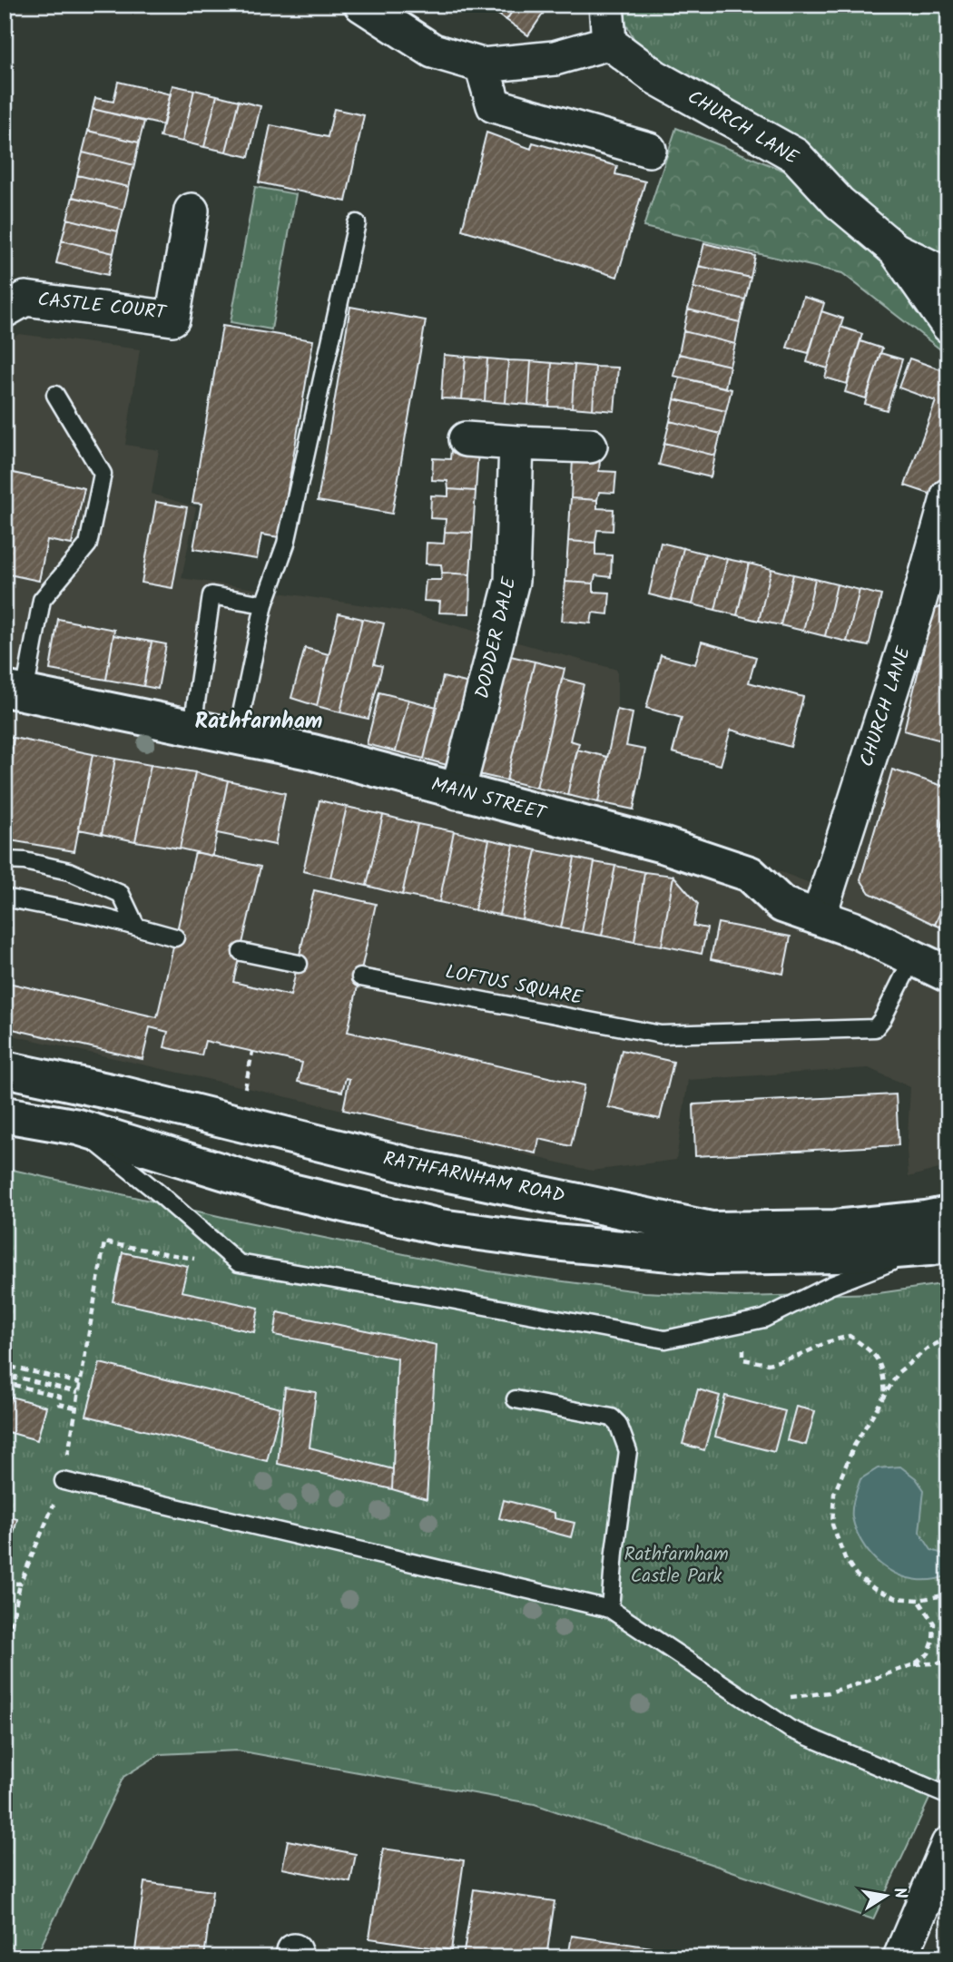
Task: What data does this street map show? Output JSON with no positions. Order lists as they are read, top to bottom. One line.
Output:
{"streets":{"main road":["MAIN STREET","RATHFARNHAM ROAD"],"street":["CHURCH LANE","CASTLE COURT","DODDER DALE"],"lane":["LOFTUS SQUARE"]},"crossings":[["CHURCH LANE","MAIN STREET"],["DODDER DALE","MAIN STREET"],["MAIN STREET","LOFTUS SQUARE"]],"districts":["Rathfarnham"],"parks":["Rathfarnham Castle Park"],"north":"right"}
